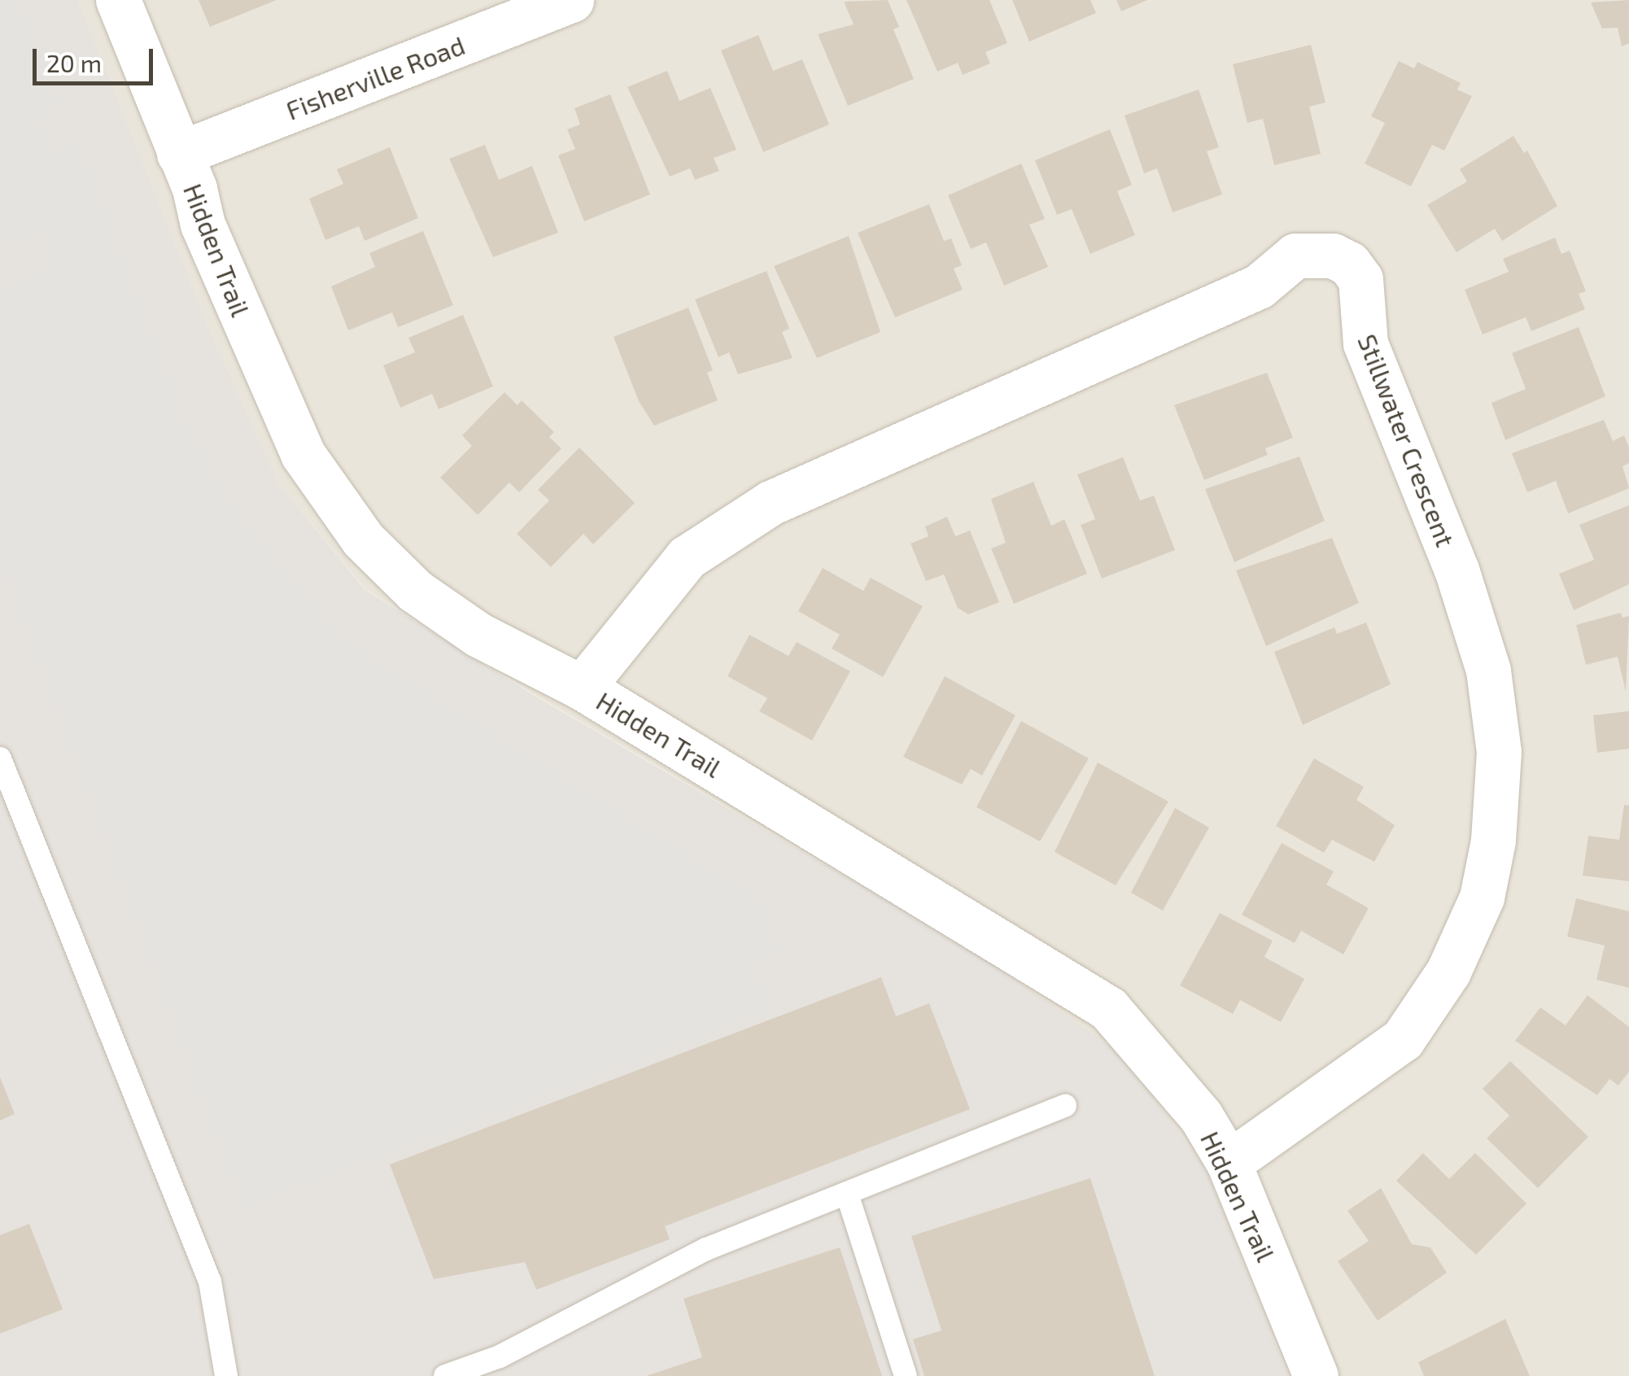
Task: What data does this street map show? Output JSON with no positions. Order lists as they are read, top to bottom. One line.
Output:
{"streets":{"street":["Fisherville Road","Hidden Trail","Stillwater Crescent"]},"crossings":[["Fisherville Road","Hidden Trail"],["Hidden Trail","Stillwater Crescent"]],"scale_bar":"20 m"}
